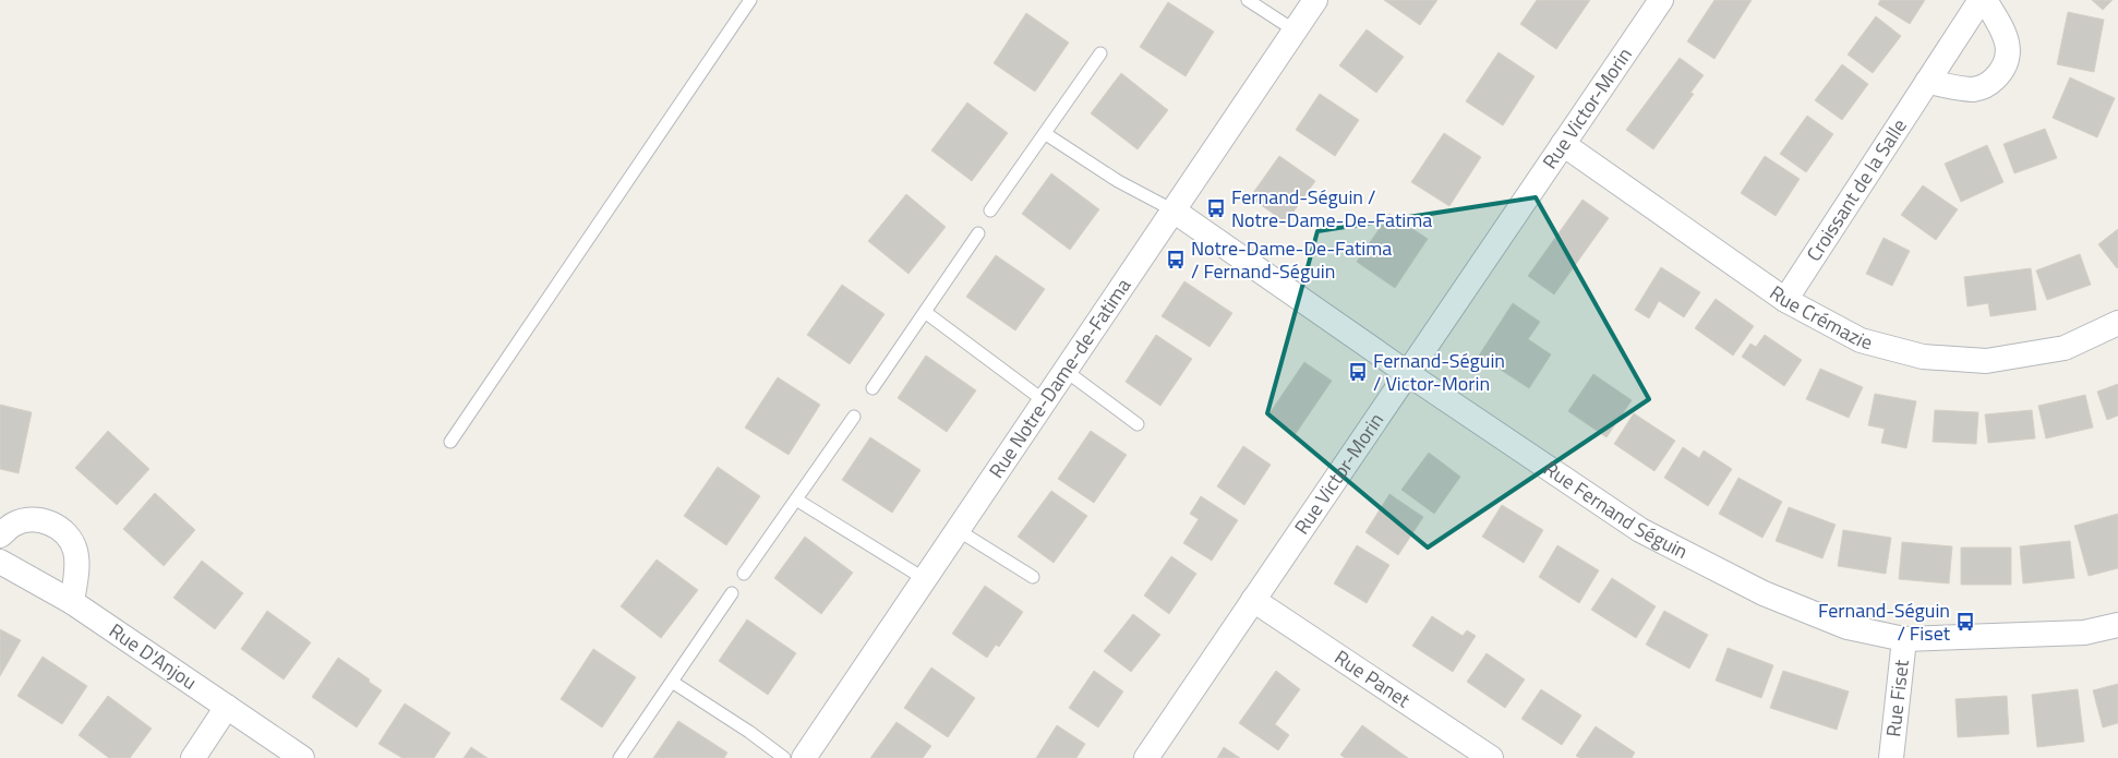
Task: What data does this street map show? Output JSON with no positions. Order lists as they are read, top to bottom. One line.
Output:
{"streets":{"street":["Rue Victor-Morin","Croissant de la Salle","Rue Crémazie","Rue Notre-Dame-de-Fatima","Rue Fernand Séguin","Rue D'Anjou","Rue Panet","Rue Fiset"]},"crossings":[["Rue Victor-Morin","Rue Crémazie"],["Rue Victor-Morin","Rue Fernand Séguin"],["Rue Victor-Morin","Rue Panet"],["Croissant de la Salle","Rue Crémazie"],["Rue Notre-Dame-de-Fatima","Rue Fernand Séguin"],["Rue Fernand Séguin","Rue Fiset"]],"places":{"bus stop":["Fernand-Séguin / Notre-Dame-De-Fatima","Notre-Dame-De-Fatima / Fernand-Séguin","Fernand-Séguin / Victor-Morin","Fernand-Séguin / Fiset"]}}
